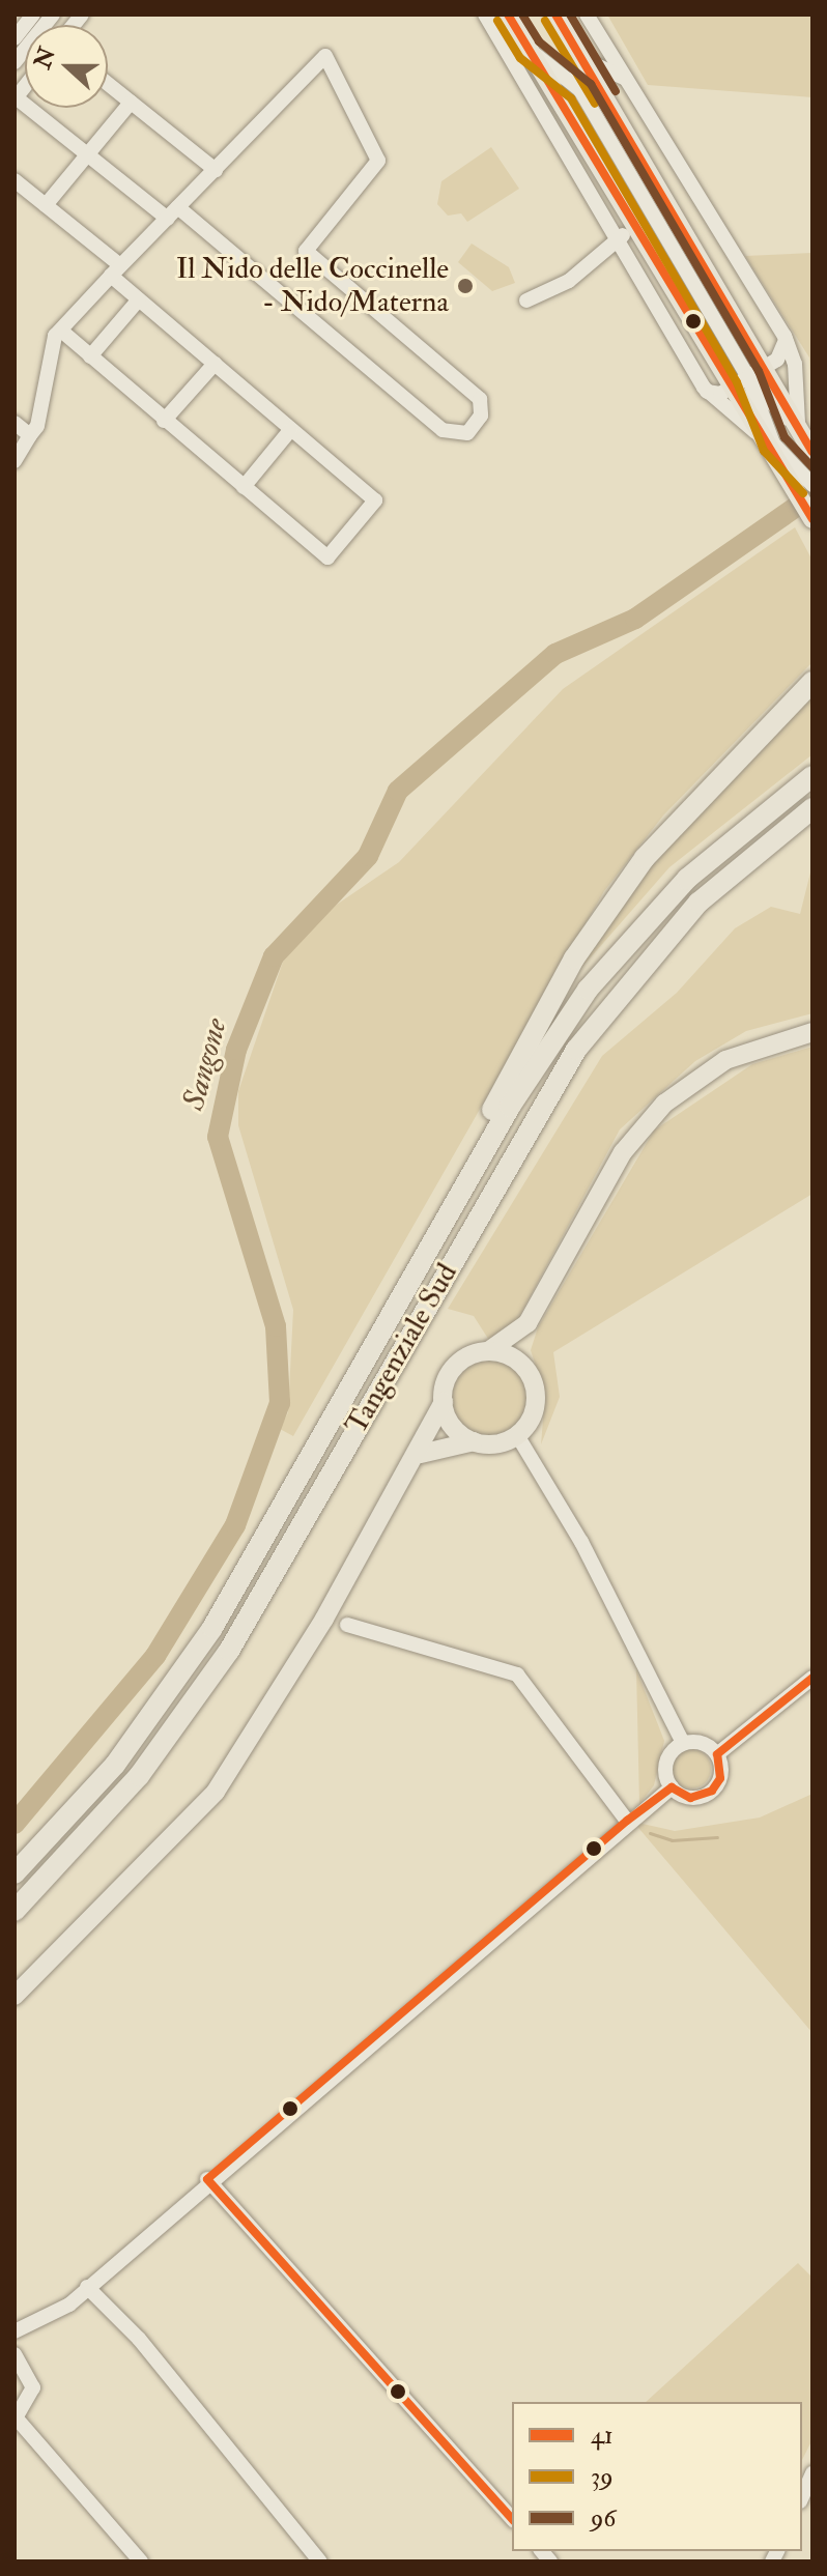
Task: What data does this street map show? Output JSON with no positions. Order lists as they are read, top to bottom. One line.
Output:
{"streets":{"highway":["Tangenziale Sud"]},"water":["Sangone"],"places":["Il Nido delle Coccinelle - Nido/Materna"],"lines":["transit line 41","transit line 96","transit line 39"],"legend":["41","39","96"],"north":"left"}
